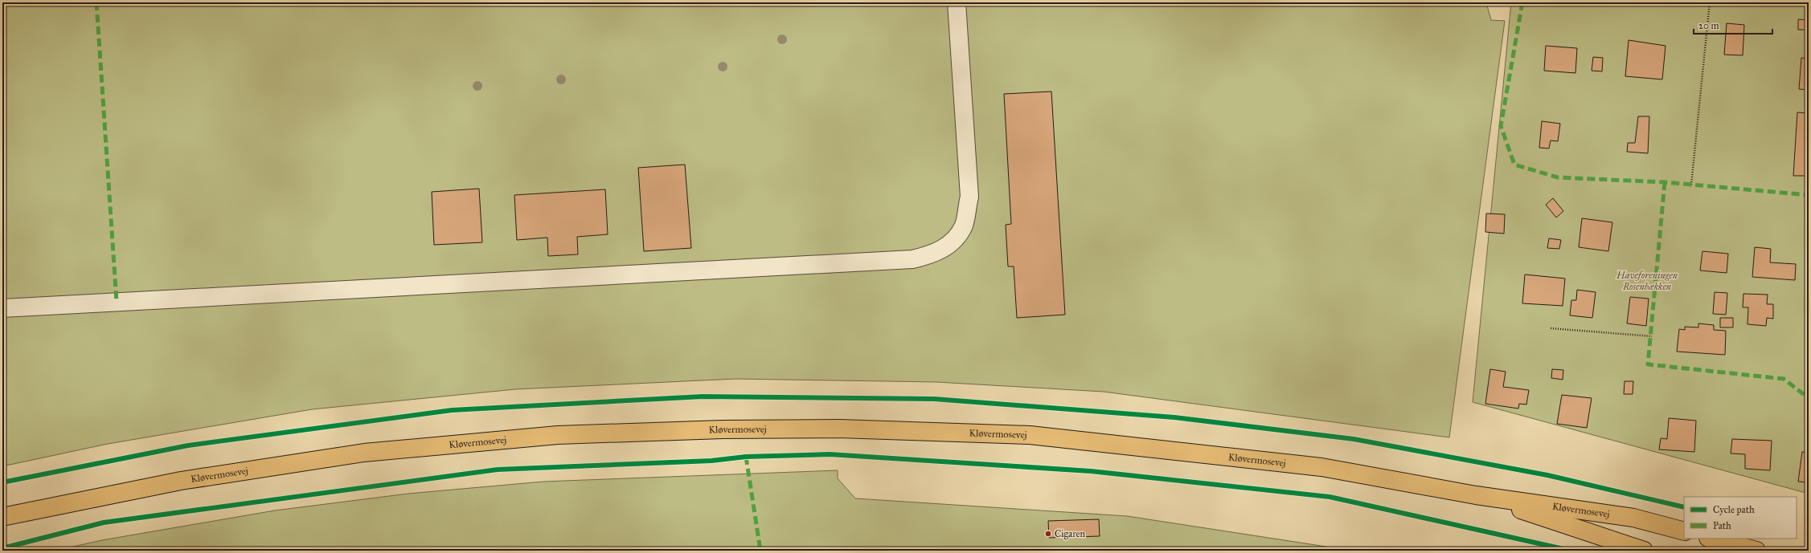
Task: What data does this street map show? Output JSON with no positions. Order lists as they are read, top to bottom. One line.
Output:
{"streets":{"main road":["Kløvermosevej"]},"parks":["Haveforeningen Rosenbækken"],"places":["Cigaren"],"legend":["Cycle path","Path"],"scale_bar":"20 m"}
